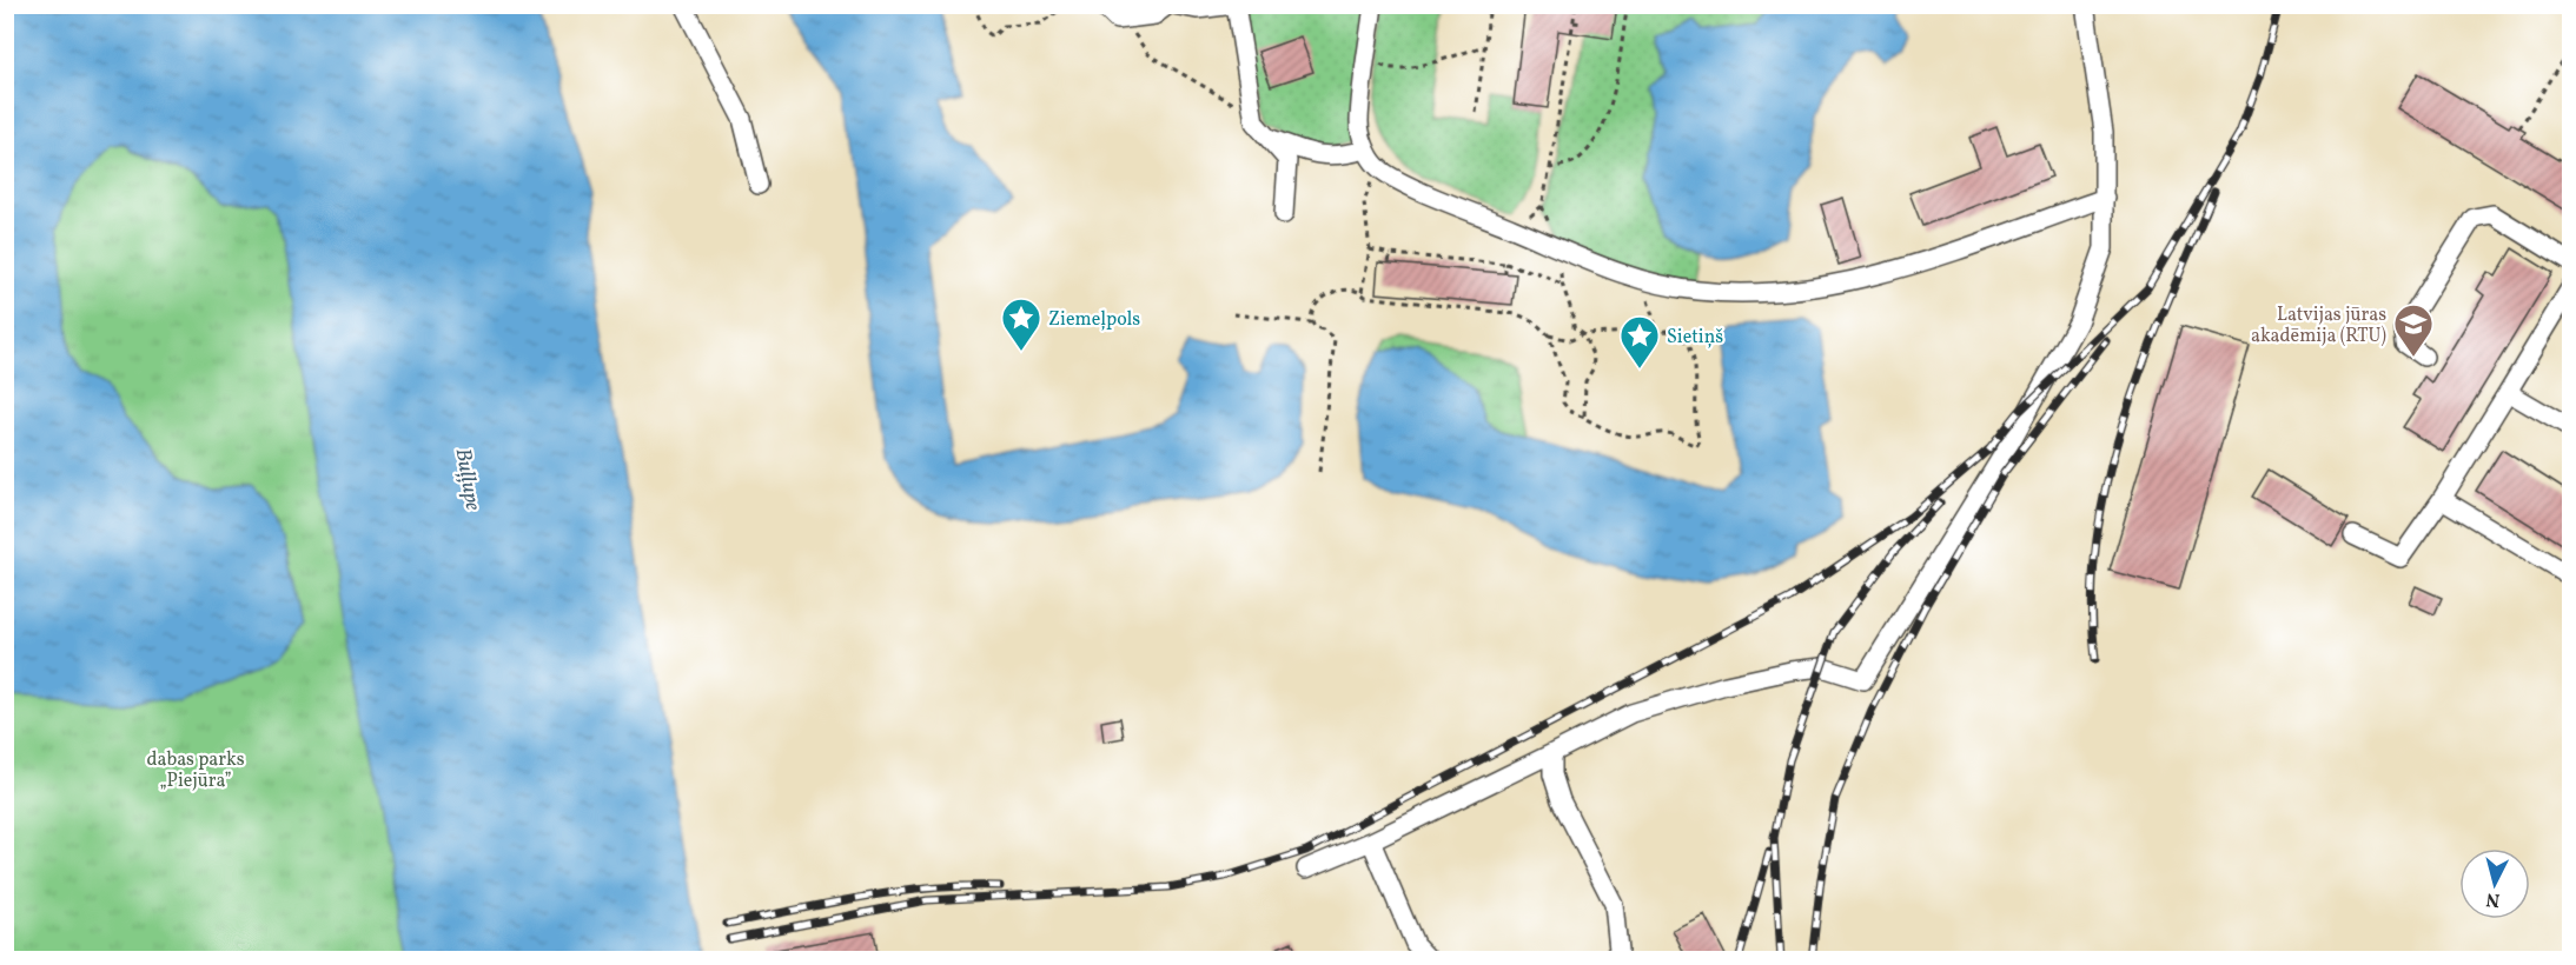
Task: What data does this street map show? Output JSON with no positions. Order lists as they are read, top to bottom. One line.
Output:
{"water":["Buļļupe"],"parks":["dabas parks „Piejūra”"],"places":{"place":["Ziemeļpols","Sietiņš"],"school or university":["Latvijas jūras akadēmija (RTU)"]},"north":"bottom"}
